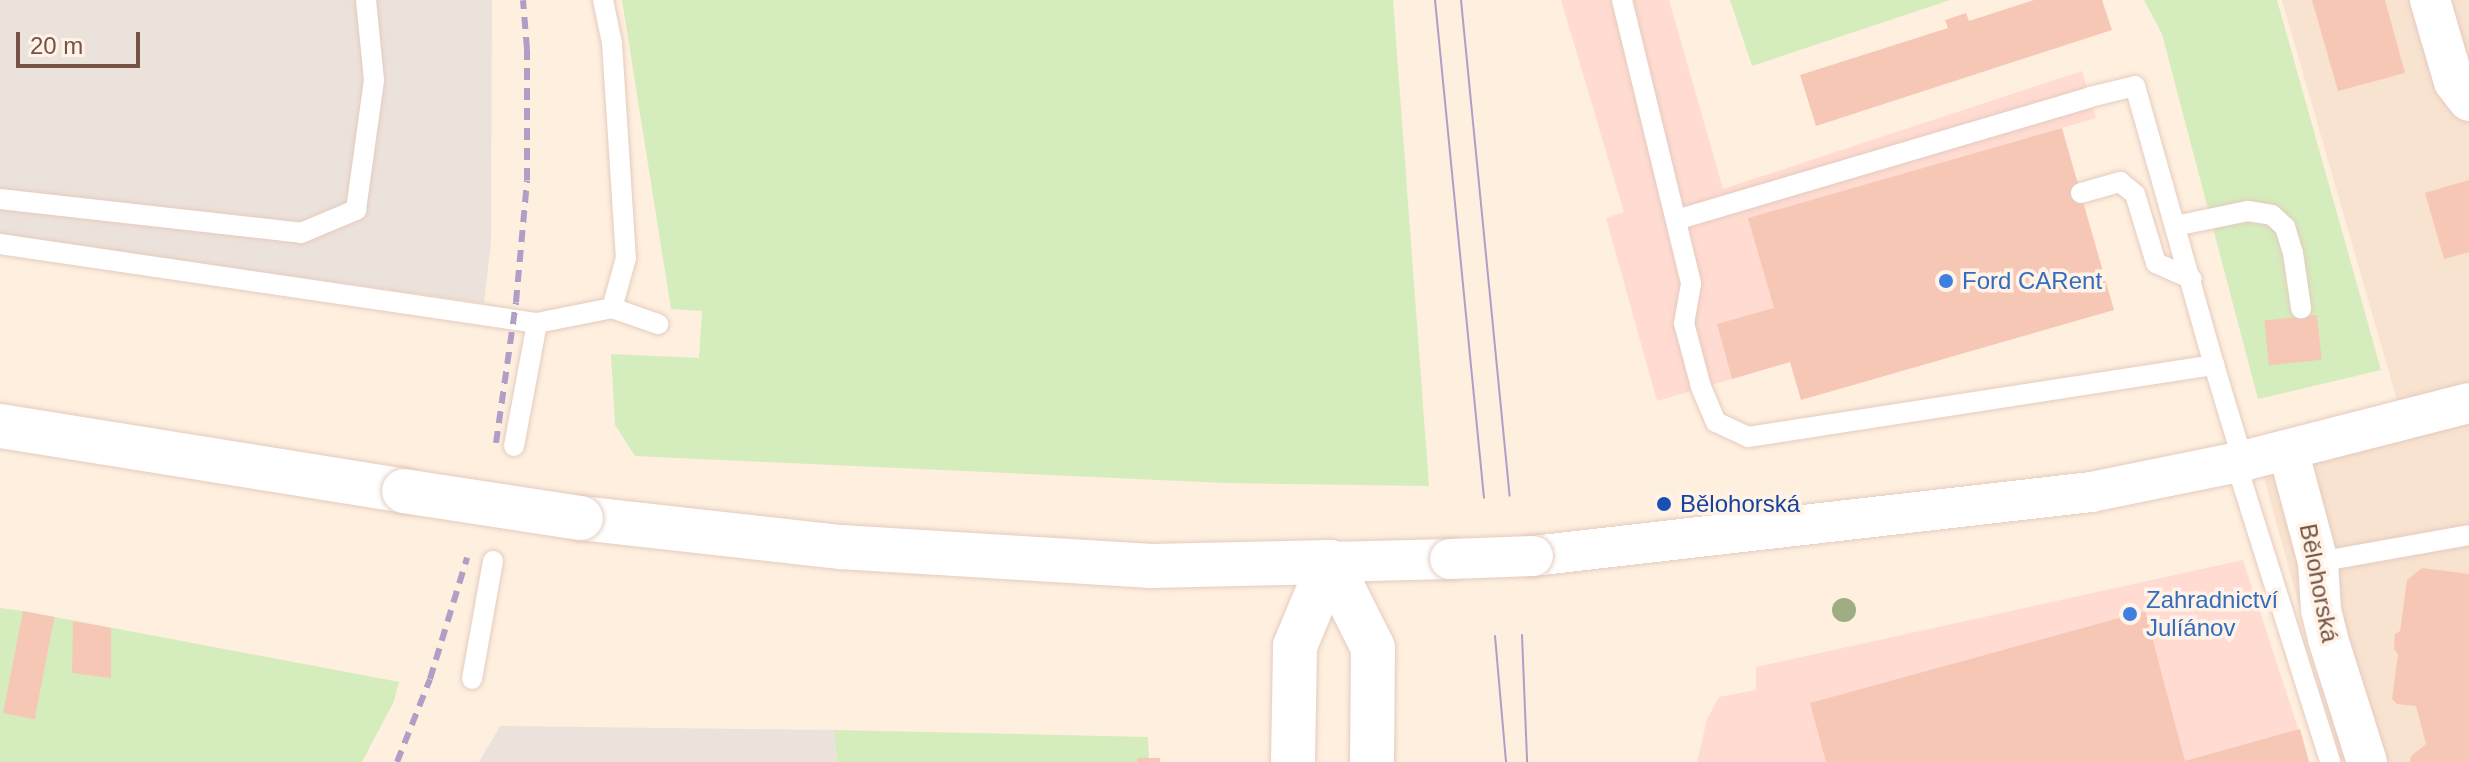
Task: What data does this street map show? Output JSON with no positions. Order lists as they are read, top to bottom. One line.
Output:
{"streets":{"street":["Bělohorská"]},"places":["Ford CARent","Bělohorská","Zahradnictví Julíánov"],"scale_bar":"20 m"}
